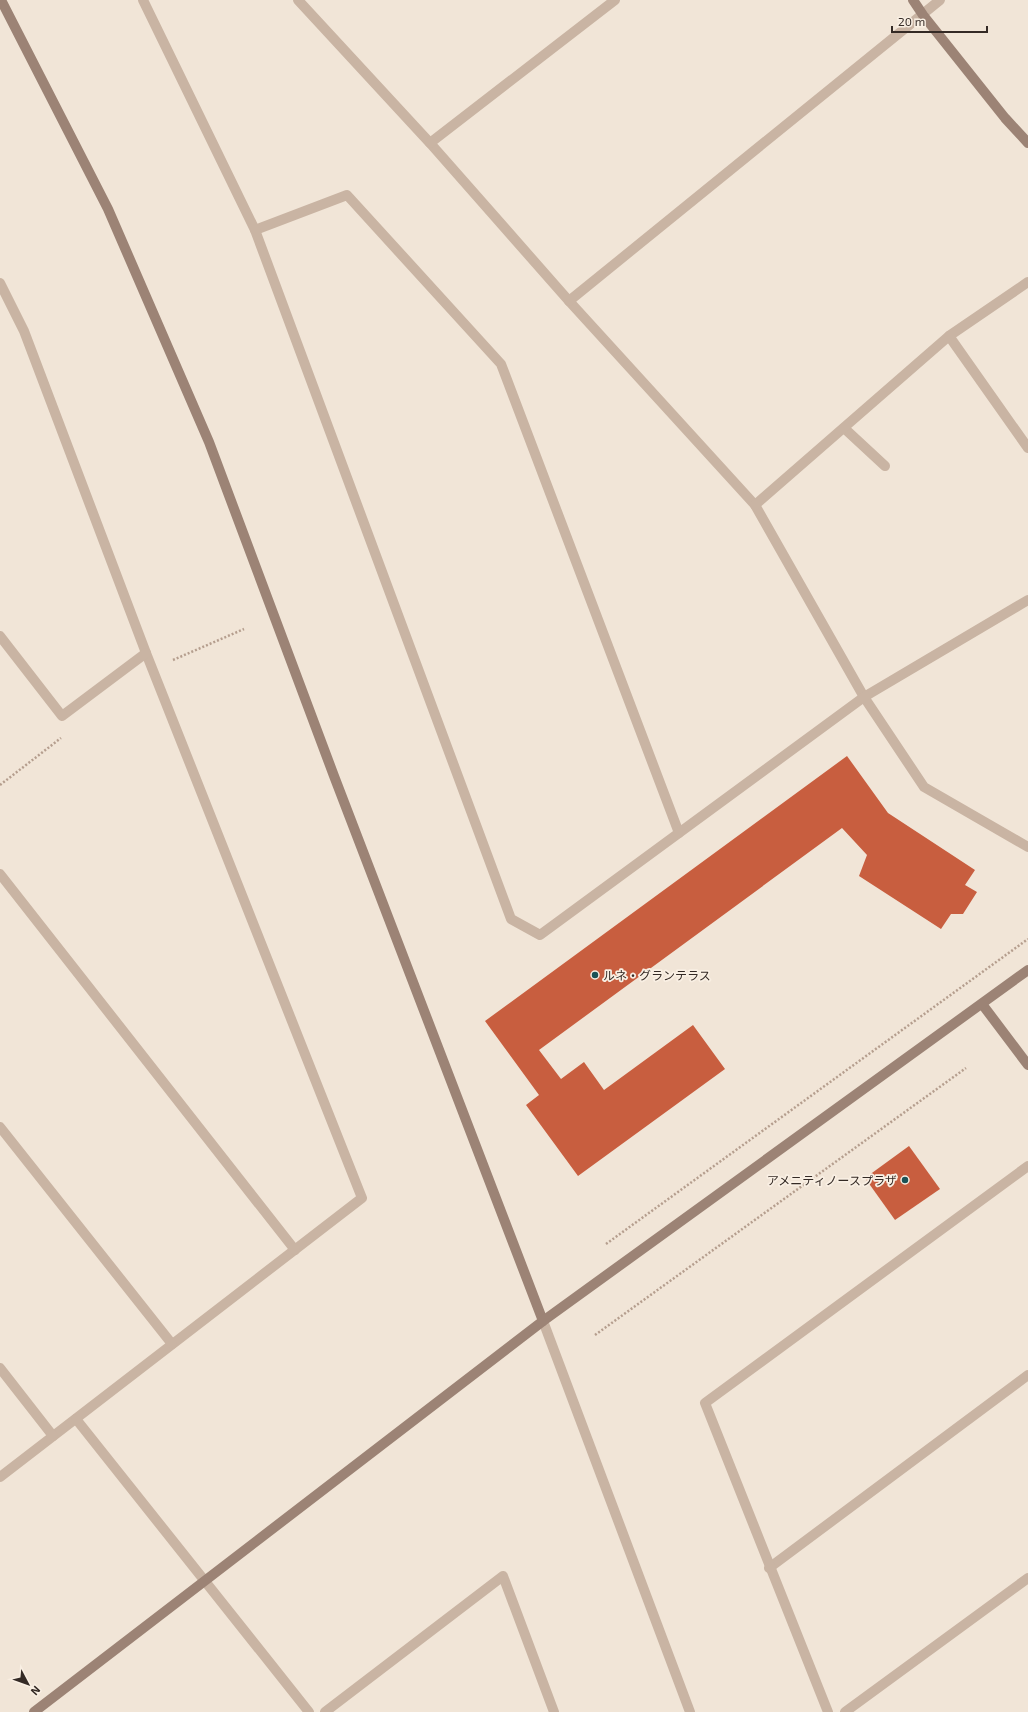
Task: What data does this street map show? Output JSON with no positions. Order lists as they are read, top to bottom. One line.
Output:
{"places":["ルネ・グランテラス","アメニティノースプラザ"],"scale_bar":"20 m","north":"bottom right"}
